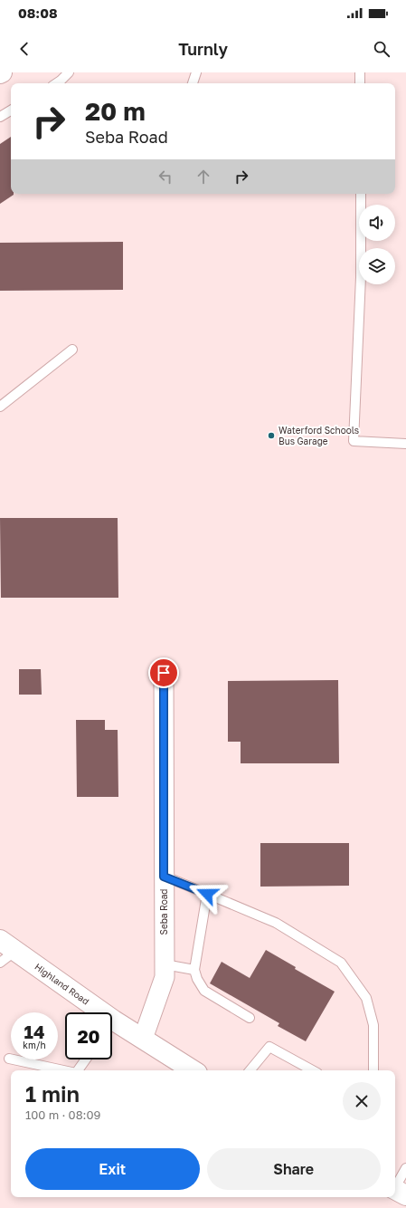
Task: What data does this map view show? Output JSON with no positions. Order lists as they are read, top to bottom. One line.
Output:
{"streets":{"highway":["Highland Road"],"street":["Seba Road"]},"crossings":[["Seba Road","Highland Road"]],"places":["Waterford Schools Bus Garage"],"page":{"status":"08:08","header":"Turnly","turn":["20 m","Seba Road"],"speed":"14 km/h","limit":"20","heading":["1 min","100 m · 08:09"],"buttons":["Exit","Share"]}}
